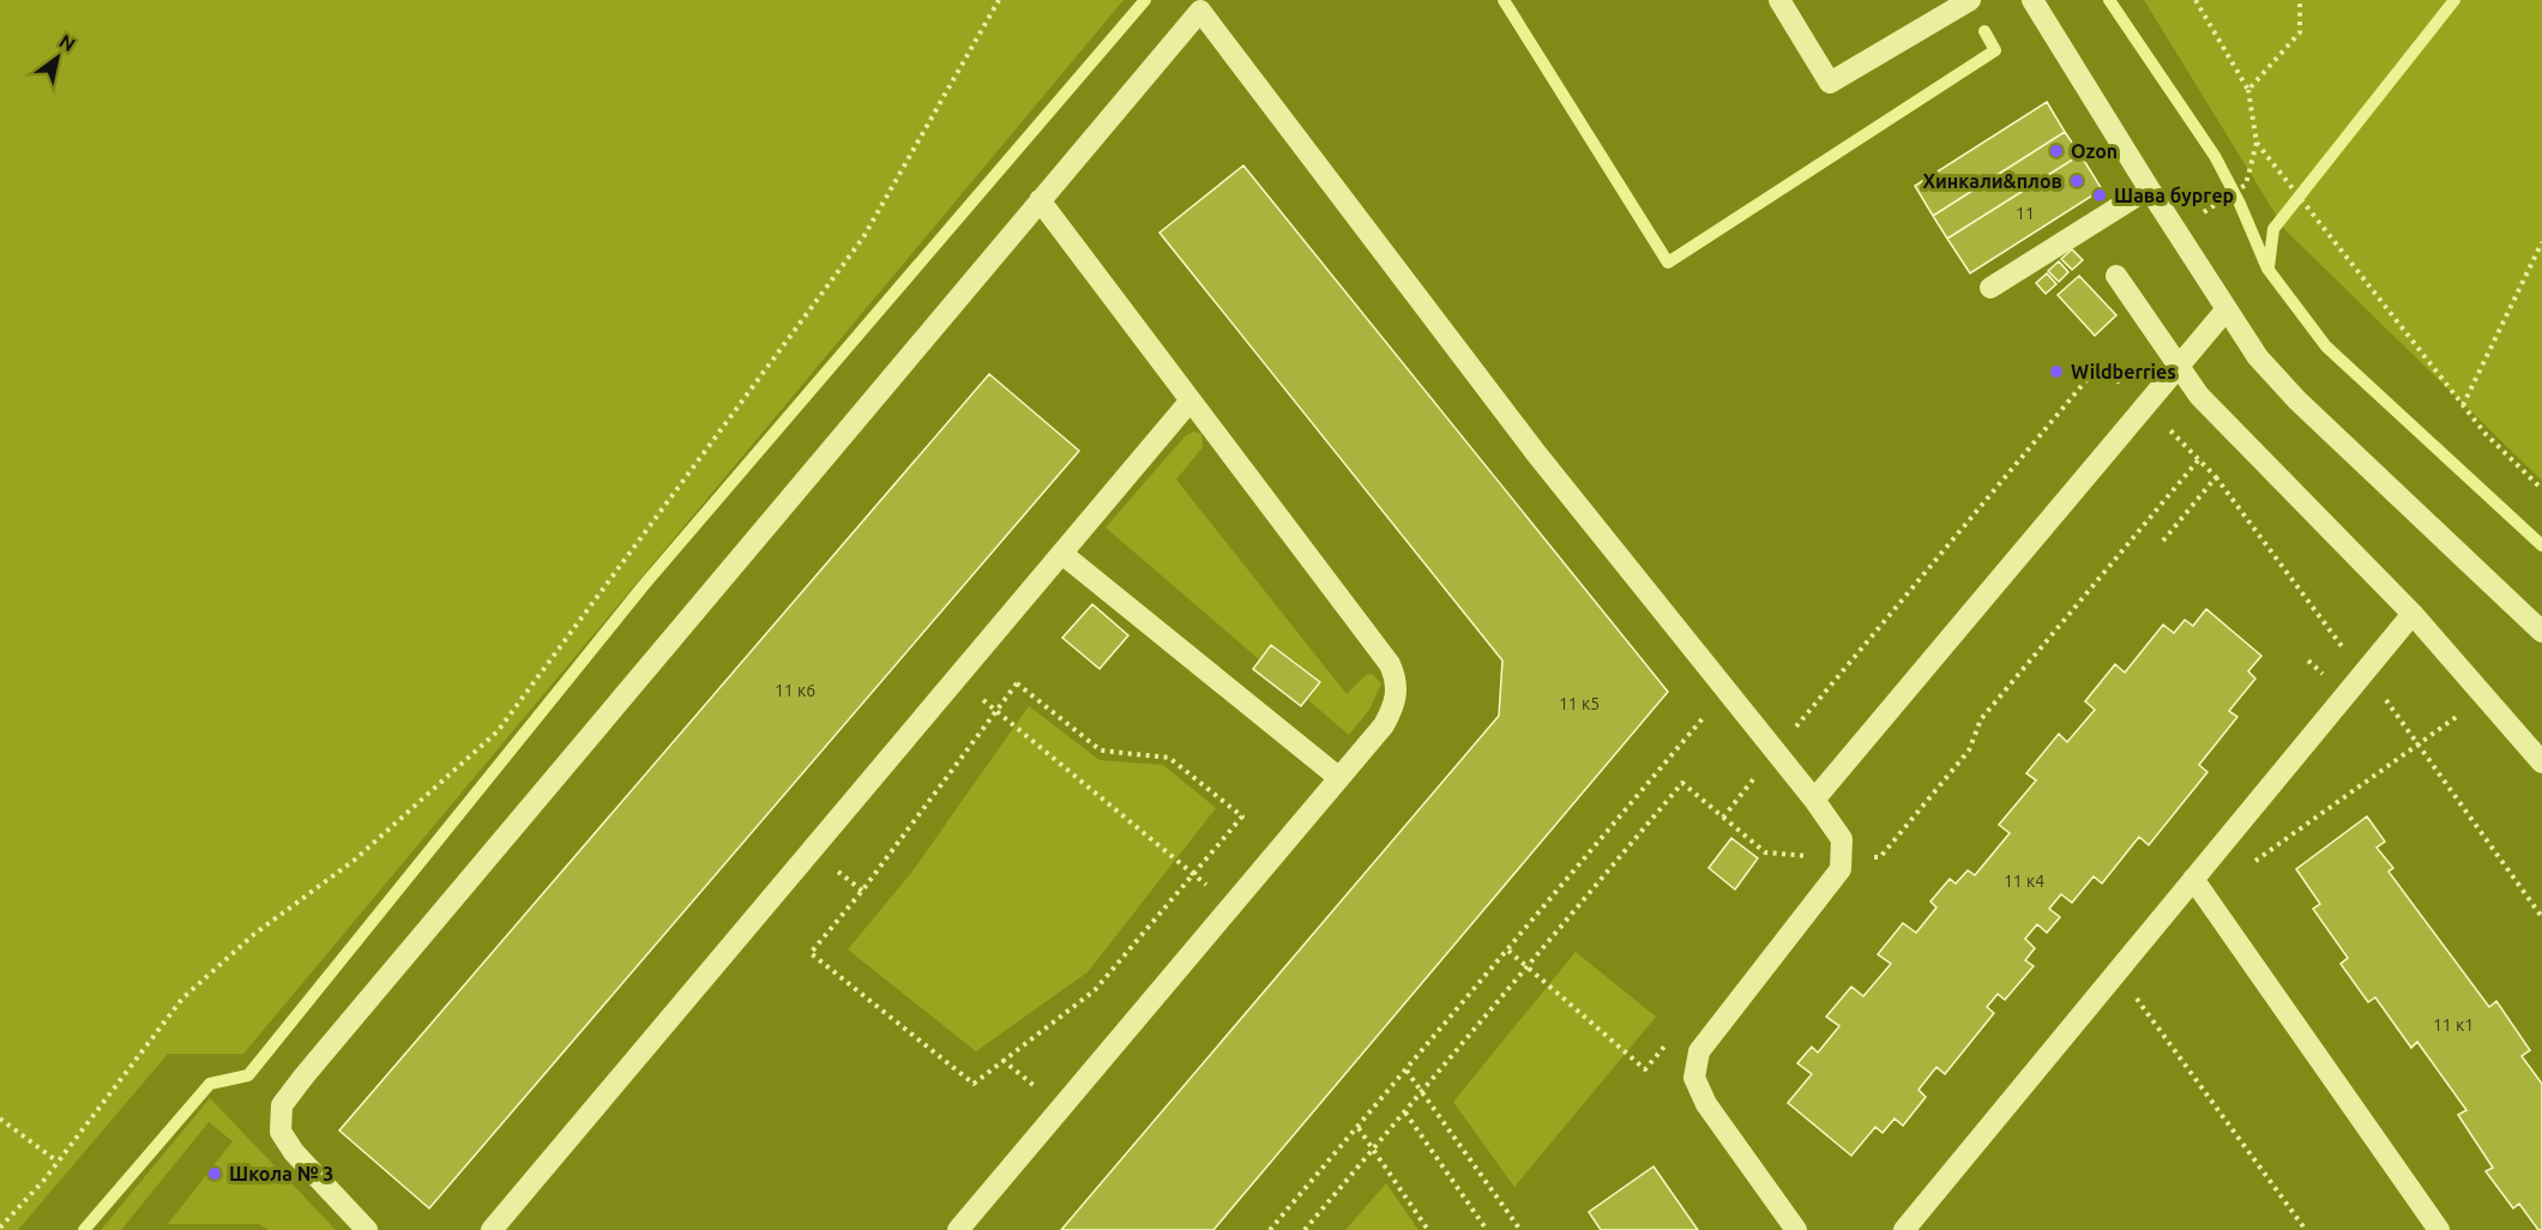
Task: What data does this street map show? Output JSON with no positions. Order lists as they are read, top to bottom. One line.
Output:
{"places":["Ozon","Хинкали&плов","Шава бургер","Wildberries","Школа № 3"],"house_numbers":["11","11 к6","11 к5","11 к4","11 к1"],"north":"top right"}
